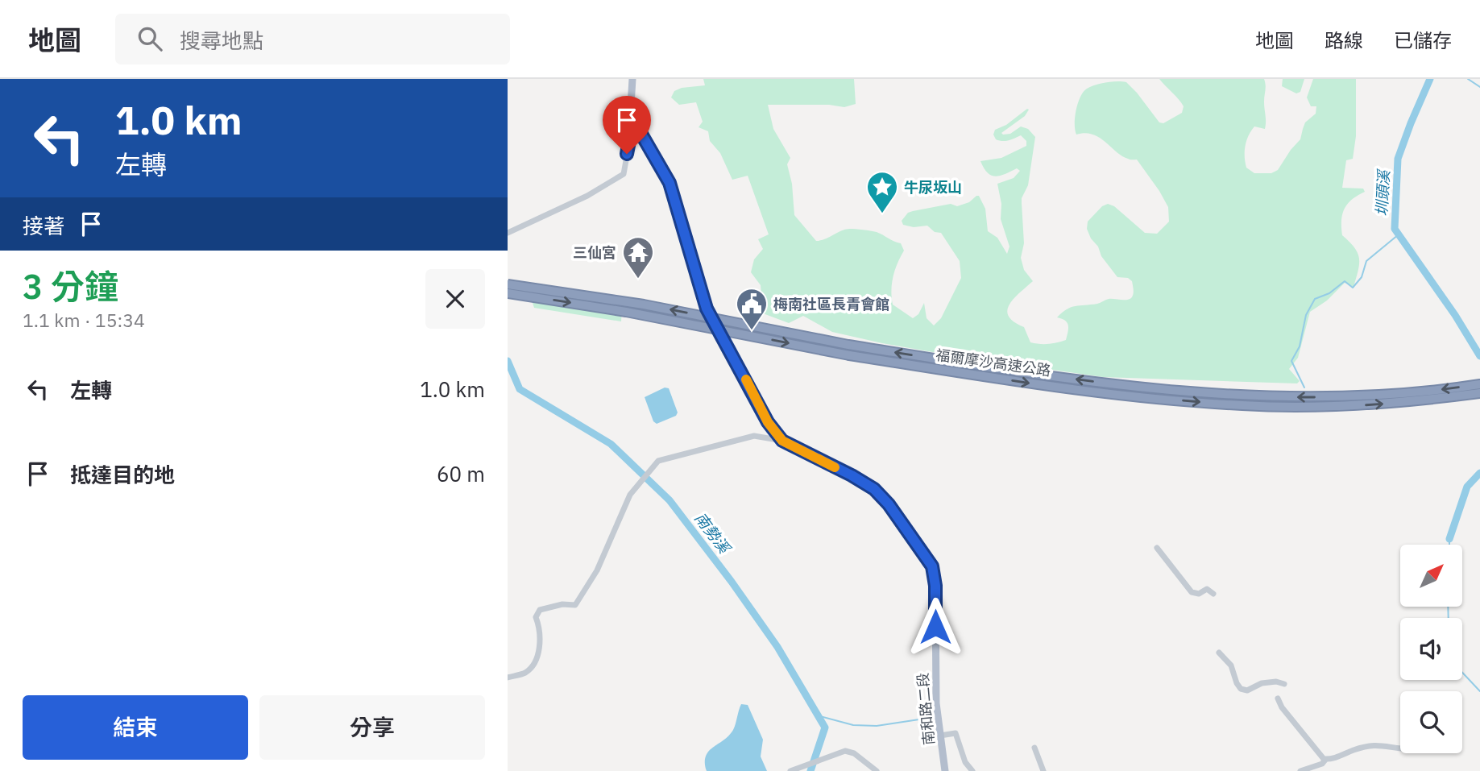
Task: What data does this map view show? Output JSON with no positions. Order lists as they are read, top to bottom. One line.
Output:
{"streets":{"highway":["福爾摩沙高速公路"],"main road":["南和路二段"]},"water":["圳頭溪","南勢溪"],"places":{"place":["牛尿坂山"],"temple":["三仙宮"],"public building":["梅南社區長青會館"]},"north":"top right","page":{"header":"地圖","search":"搜尋地點","nav":["地圖","路線","已儲存"],"turn":["1.0 km","左轉"],"then":"接著","heading":["3 分鐘","1.1 km · 15:34"],"list":[{"name":"左轉","value":"1.0 km"},{"name":"抵達目的地","value":"60 m"}],"buttons":["結束","分享"]}}
